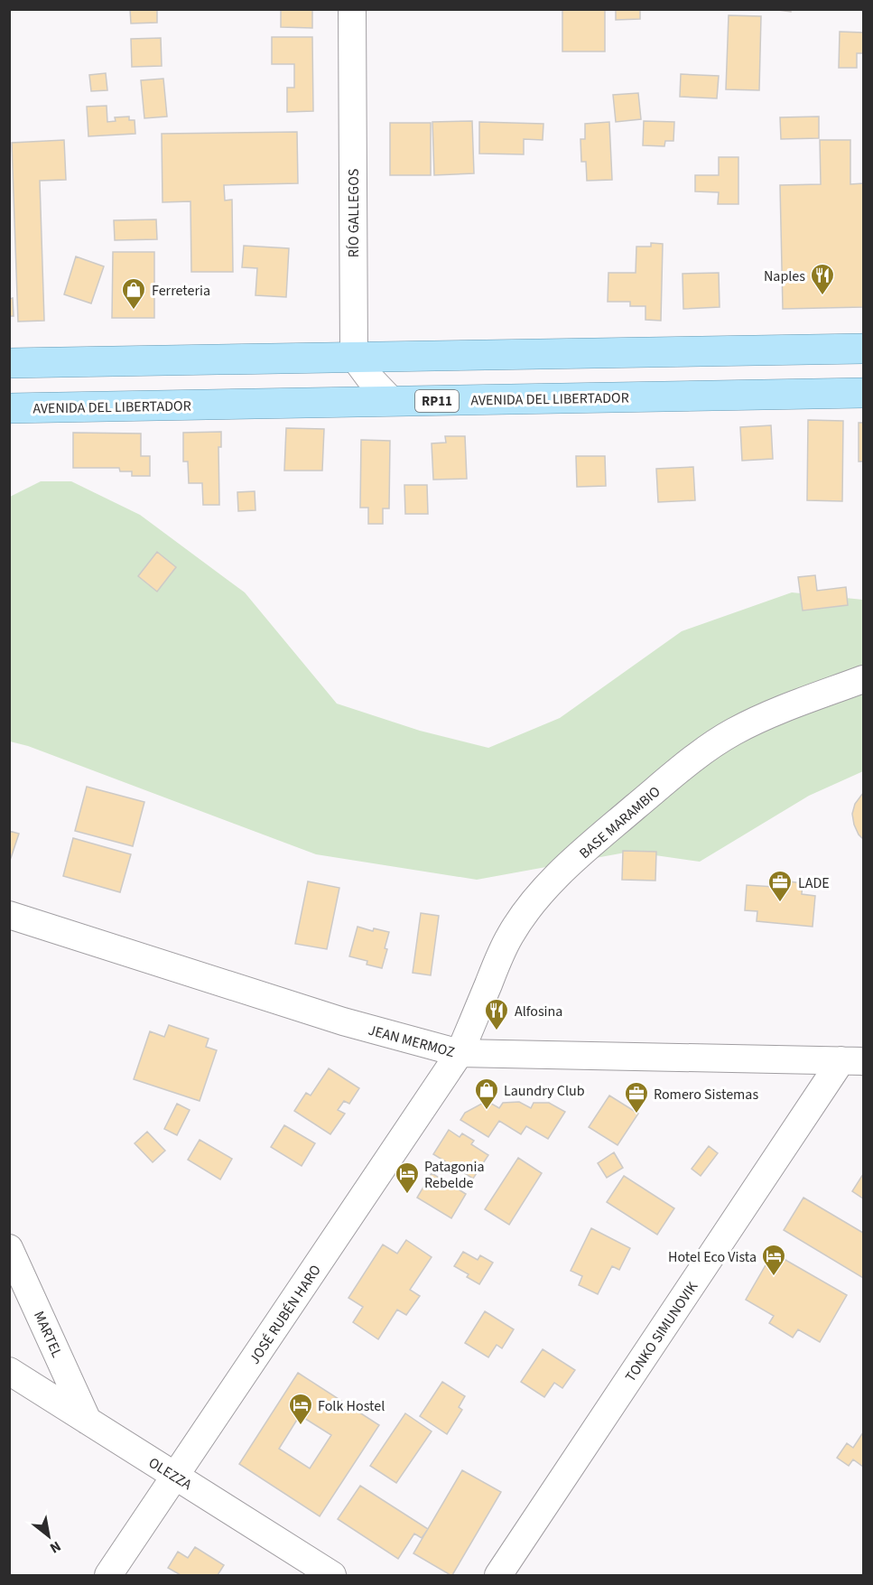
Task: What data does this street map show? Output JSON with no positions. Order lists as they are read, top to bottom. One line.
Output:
{"streets":{"main road":["AVENIDA DEL LIBERTADOR","RP11"],"street":["RÍO GALLEGOS","BASE MARAMBIO","JEAN MERMOZ","JOSÉ RUBÉN HARO","TONKO SIMUNOVIK","MARTEL","OLEZZA"]},"crossings":[["BASE MARAMBIO","JEAN MERMOZ"],["BASE MARAMBIO","JOSÉ RUBÉN HARO"],["JEAN MERMOZ","JOSÉ RUBÉN HARO"],["JEAN MERMOZ","TONKO SIMUNOVIK"],["JOSÉ RUBÉN HARO","OLEZZA"],["MARTEL","OLEZZA"]],"places":{"restaurant":["Naples","Alfosina"],"shop":["Ferreteria","Laundry Club"],"office":["LADE","Romero Sistemas"],"hotel":["Patagonia Rebelde","Hotel Eco Vista","Folk Hostel"]},"north":"bottom right"}
